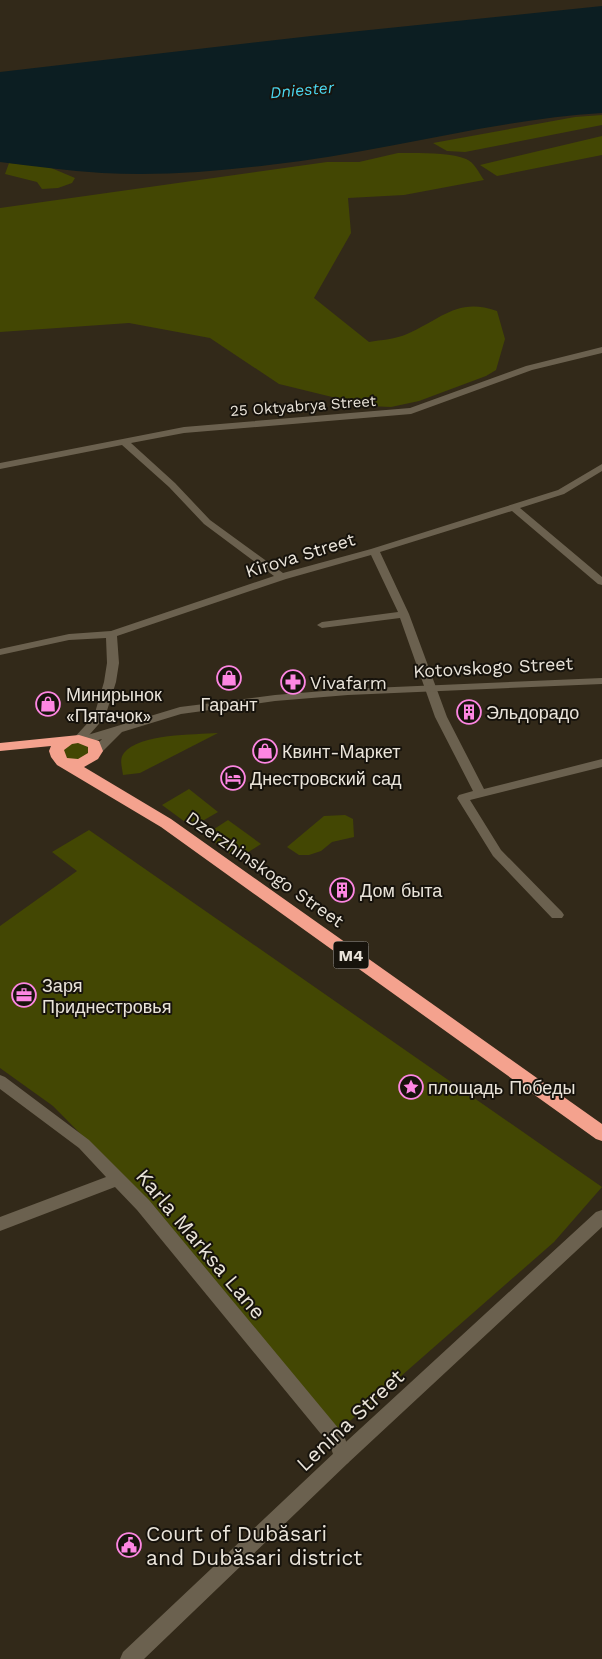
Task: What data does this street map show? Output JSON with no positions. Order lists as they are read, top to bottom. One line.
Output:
{"streets":{"highway":["Kotovskogo Street","Dzerzhinskogo Street","M4"],"street":["25 Oktyabrya Street","Kirova Street","Karla Marksa Lane","Lenina Street"]},"crossings":[["Kotovskogo Street","M4"],["Dzerzhinskogo Street","M4"],["Karla Marksa Lane","Lenina Street"]],"water":["Dniester"],"places":{"shop":["Гарант","Минирынок «Пятачок»","Квинт-Маркет"],"pharmacy":["Vivafarm"],"building":["Эльдорадо","Дом быта"],"hotel":["Днестровский сад"],"office":["Заря Приднестровья"],"place":["площадь Победы"],"public building":["Court of Dubăsari and Dubăsari district"]}}
